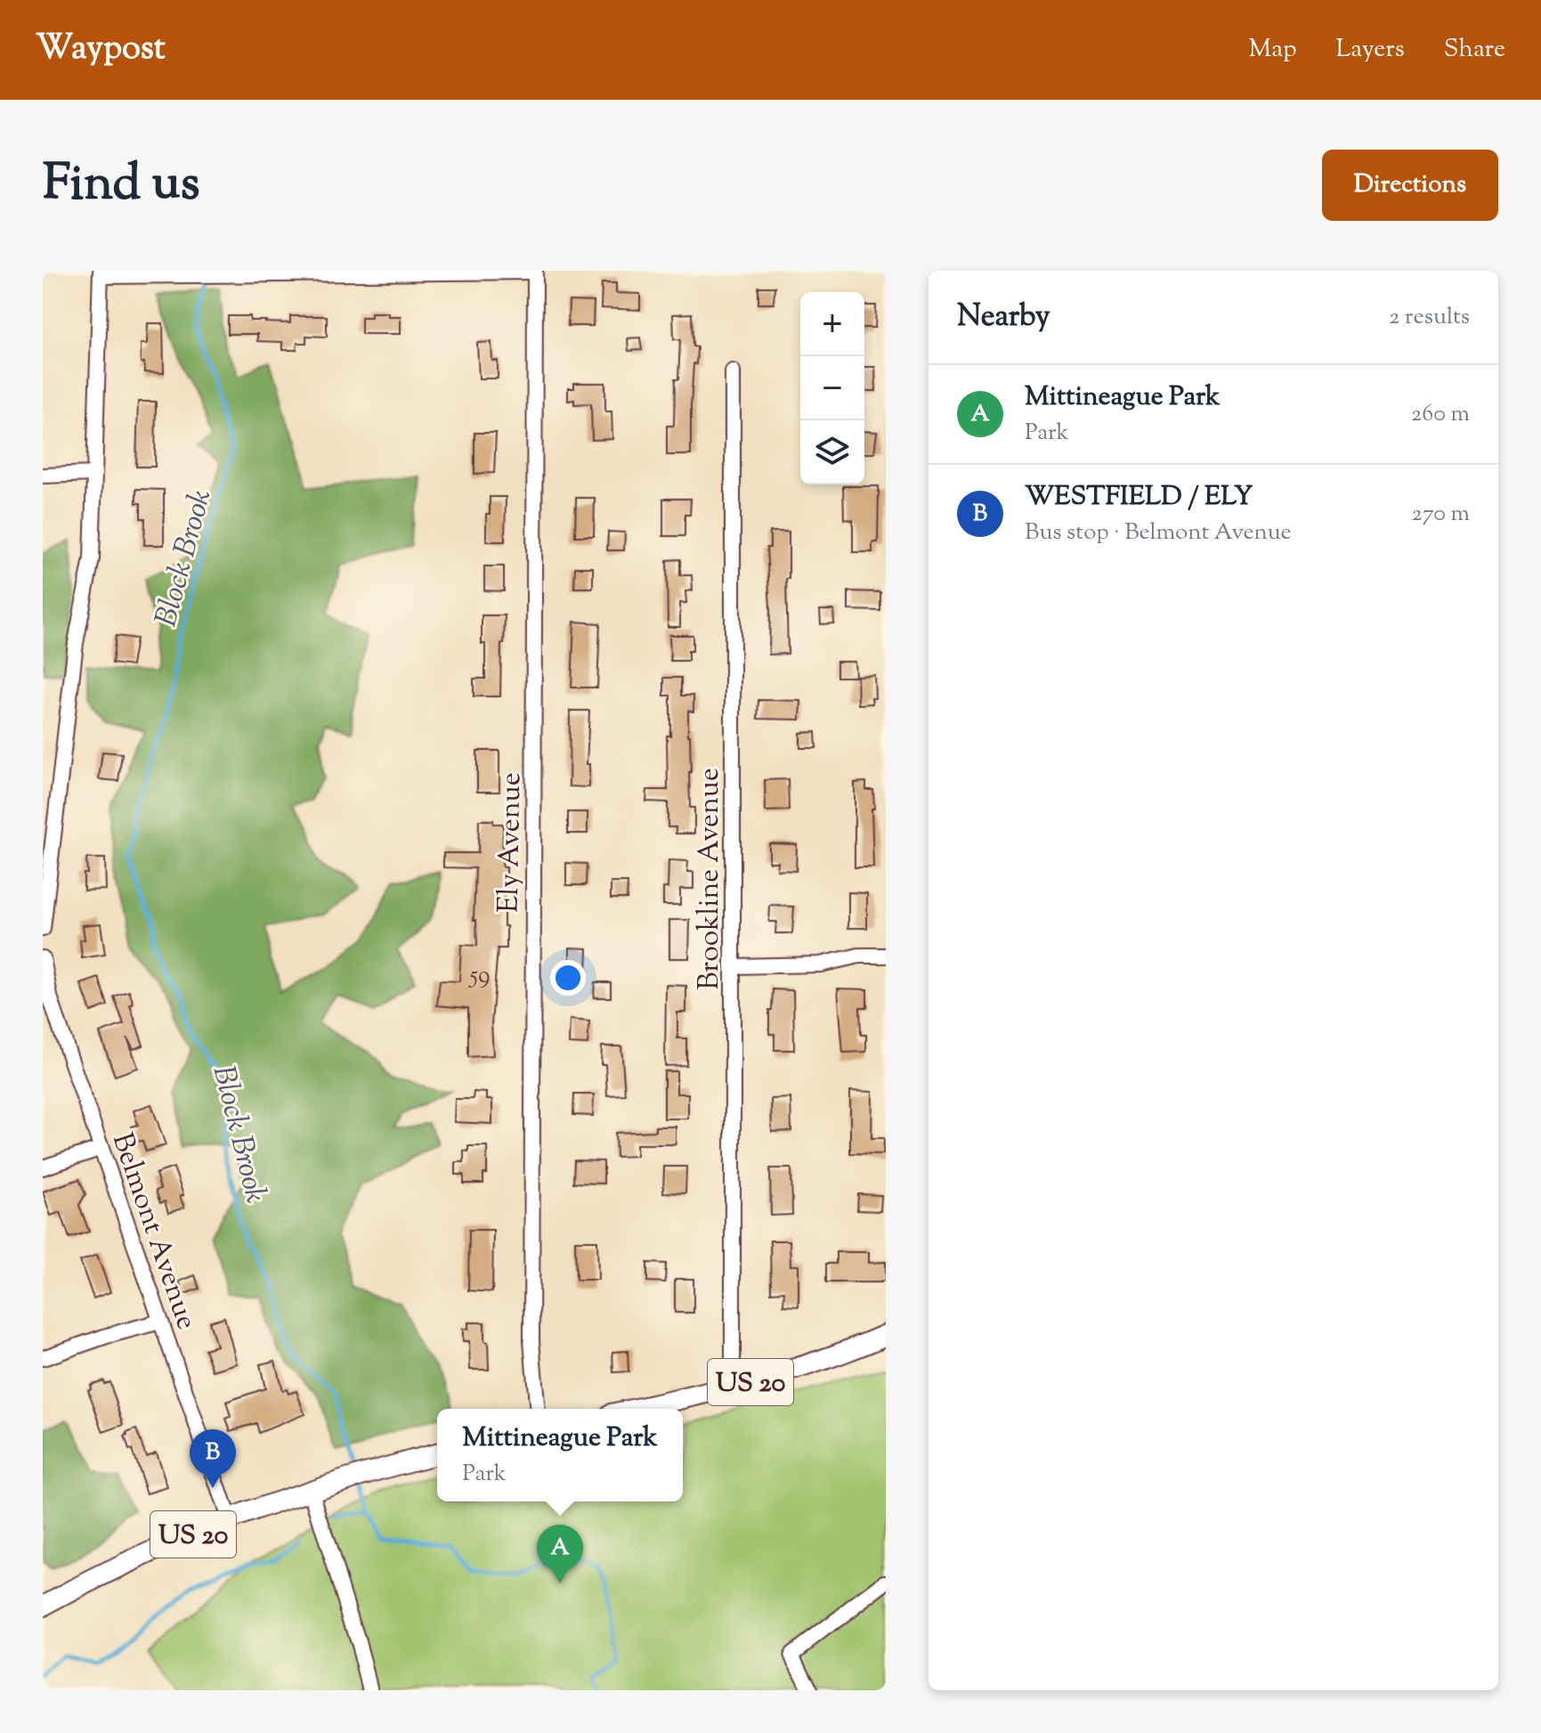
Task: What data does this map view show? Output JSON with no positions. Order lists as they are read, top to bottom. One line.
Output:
{"streets":{"main road":["US 20"],"street":["Ely Avenue","Brookline Avenue","Belmont Avenue"]},"crossings":[["Brookline Avenue","US 20"],["Belmont Avenue","US 20"]],"water":["Block Brook"],"house_numbers":["59"],"page":{"header":"Waypost","nav":["Map","Layers","Share"],"title":"Find us","buttons":"Directions","heading":["Nearby","2 results"],"map_buttons":["+","−"],"list":[{"mark":"A","name":"Mittineague Park","note":"Park","value":"260 m"},{"mark":"B","name":"WESTFIELD / ELY","note":"Bus stop · Belmont Avenue","value":"270 m"}],"popup":["Mittineague Park","Park"],"pins":["B","A"]}}
